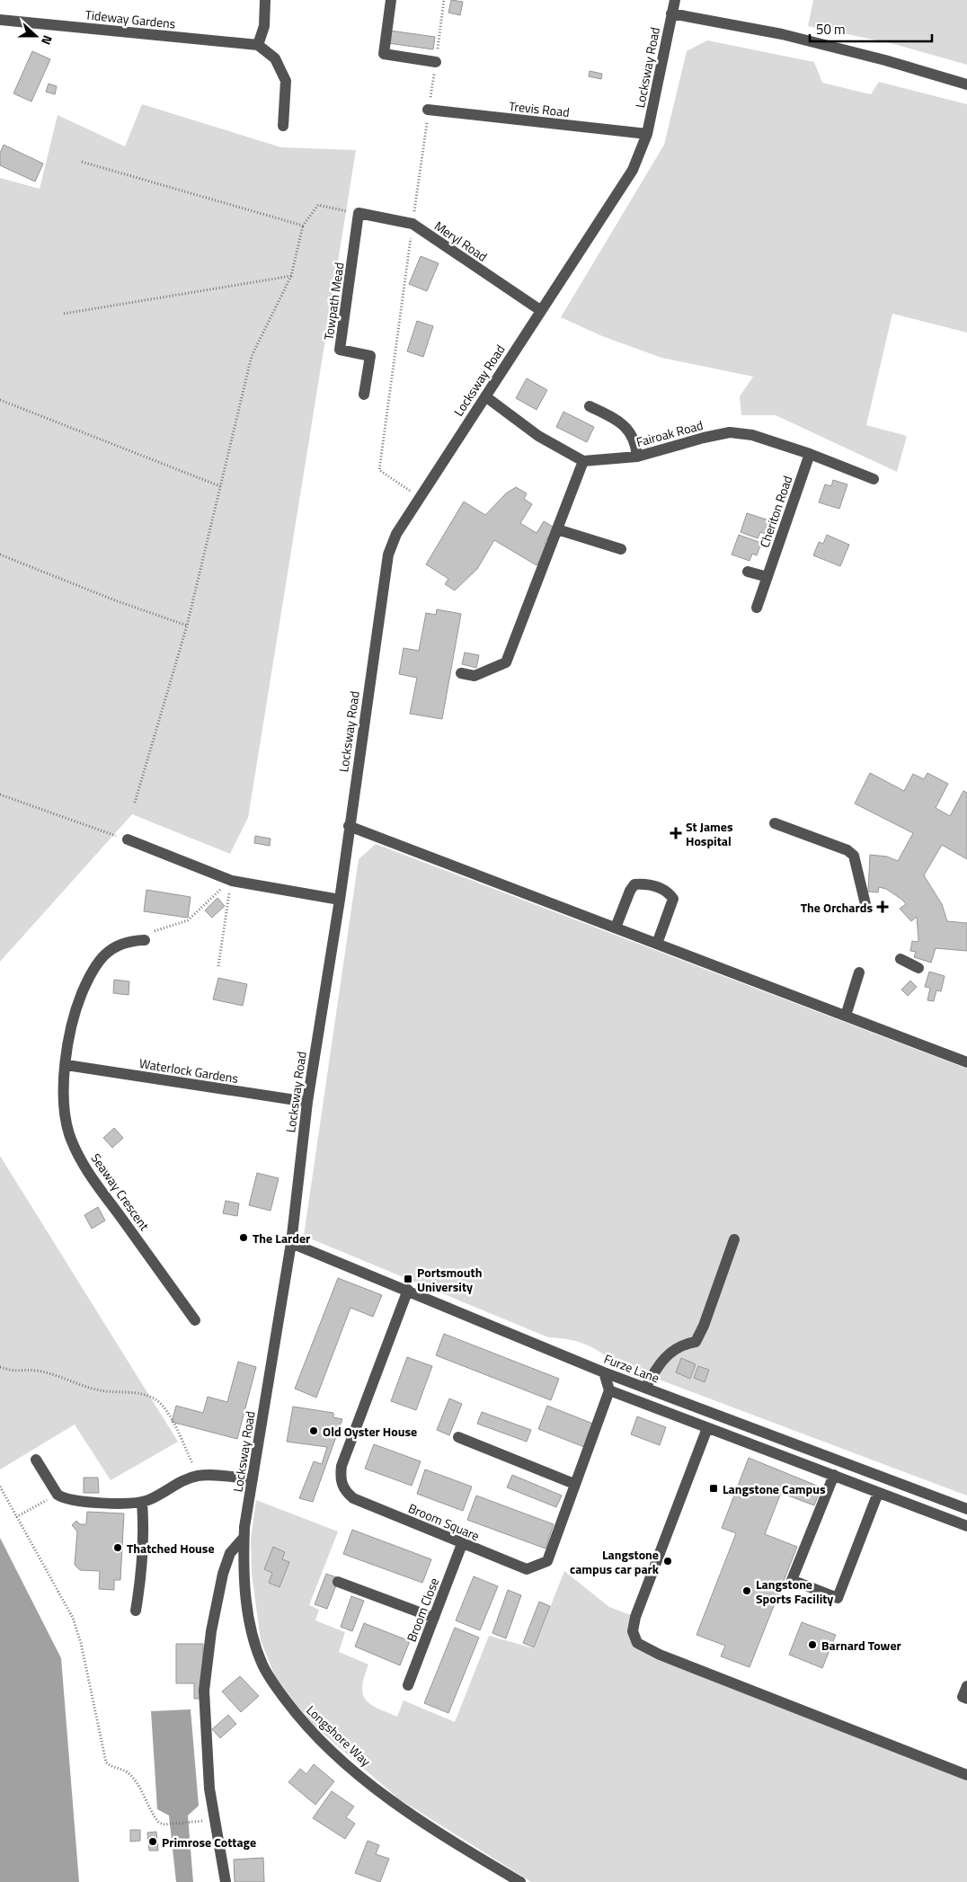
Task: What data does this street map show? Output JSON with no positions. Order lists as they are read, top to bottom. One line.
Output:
{"streets":{"street":["Tideway Gardens","Locksway Road","Trevis Road","Meryl Road","Towpath Mead","Fairoak Road","Cheriton Road","Waterlock Gardens","Seaway Crescent","Furze Lane","Broom Square","Broom Close","Longshore Way"]},"crossings":[["Locksway Road","Trevis Road"],["Locksway Road","Meryl Road"],["Locksway Road","Waterlock Gardens"],["Locksway Road","Furze Lane"],["Locksway Road","Longshore Way"],["Meryl Road","Towpath Mead"],["Fairoak Road","Cheriton Road"],["Waterlock Gardens","Seaway Crescent"],["Furze Lane","Broom Square"],["Broom Square","Broom Close"]],"places":{"health":["St James Hospital","The Orchards"],"other":["The Larder","Old Oyster House","Thatched House","Langstone campus car park","Langstone Sports Facility","Barnard Tower","Primrose Cottage"],"transit":["Portsmouth University","Langstone Campus"]},"scale_bar":"50 m","north":"right"}
